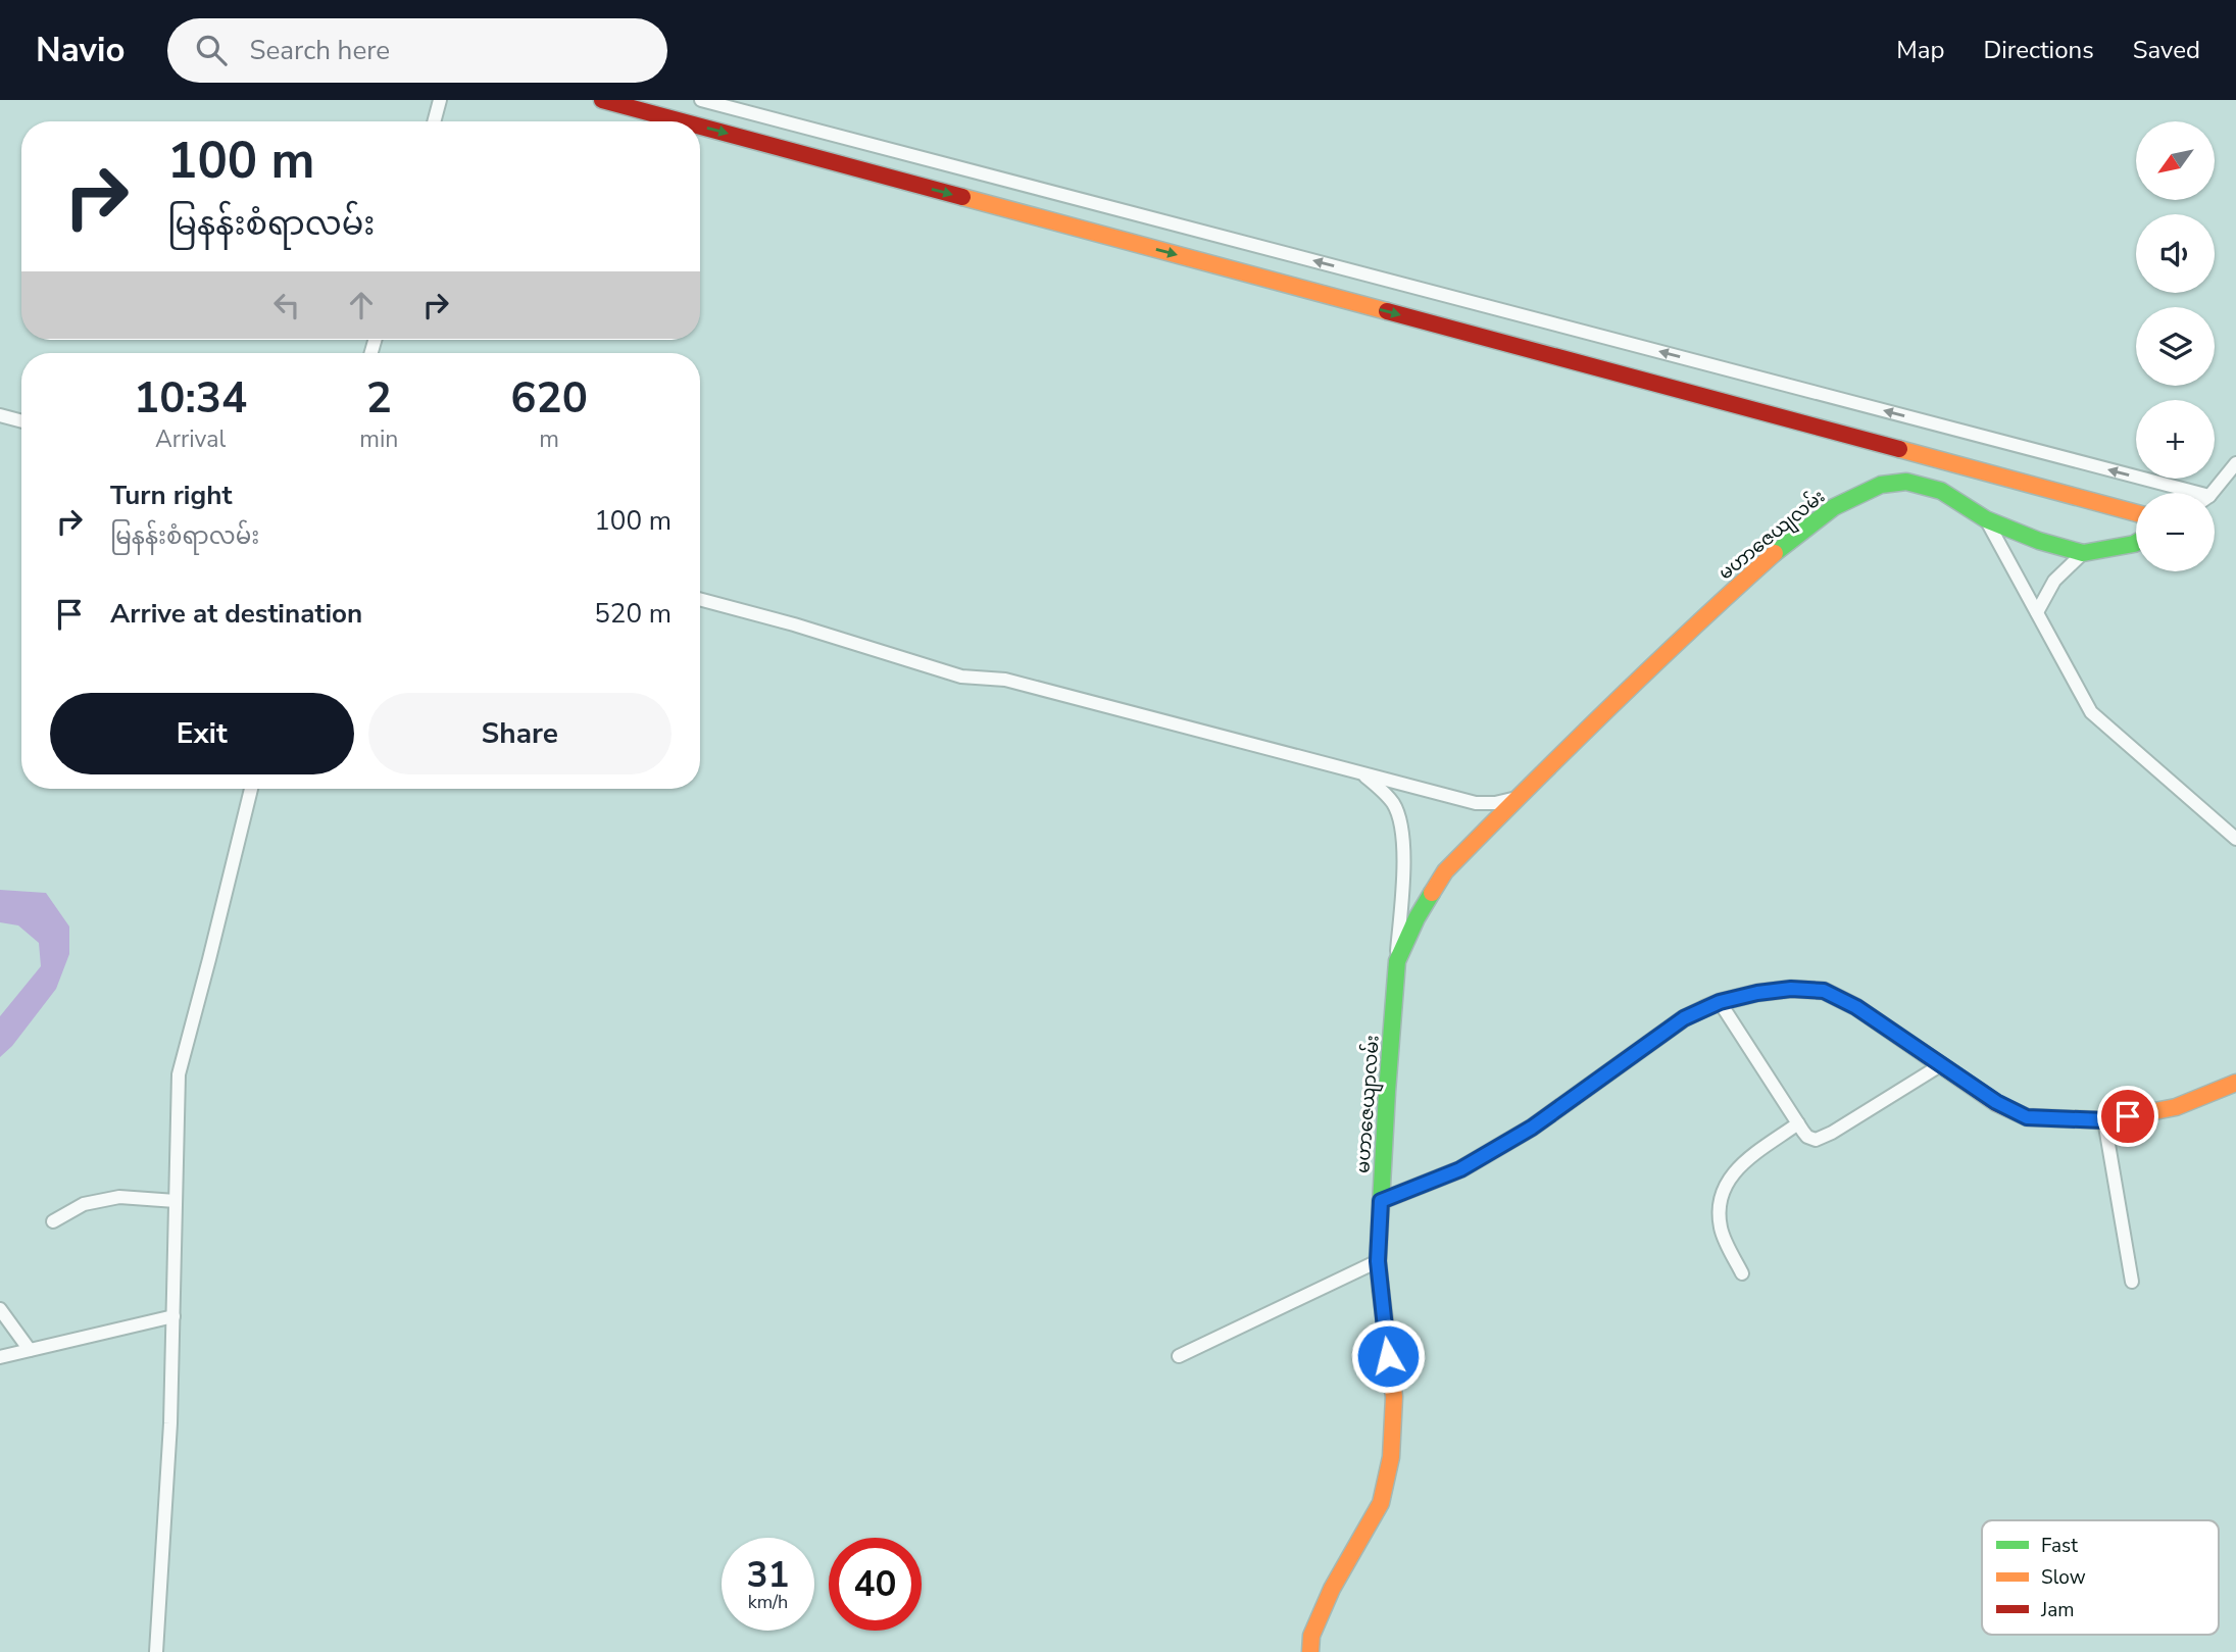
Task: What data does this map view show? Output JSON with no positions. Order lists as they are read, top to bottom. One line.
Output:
{"streets":{"street":["မဟာဇေယျလမ်း","မဟာဇေယျာလမ်း"]},"crossings":[["မဟာဇေယျလမ်း","မဟာဇေယျာလမ်း"]],"legend":["Fast","Slow","Jam"],"north":"bottom left","page":{"header":"Navio","search":"Search here","nav":["Map","Directions","Saved"],"map_buttons":["+","−"],"turn":["100 m","မြနန်းစံရာလမ်း"],"eta":["10:34","Arrival","2","min","620","m"],"list":[{"name":"Turn right","note":"မြနန်းစံရာလမ်း","value":"100 m"},{"name":"Arrive at destination","value":"520 m"}],"buttons":["Exit","Share"],"speed":"31 km/h","limit":"40"}}
